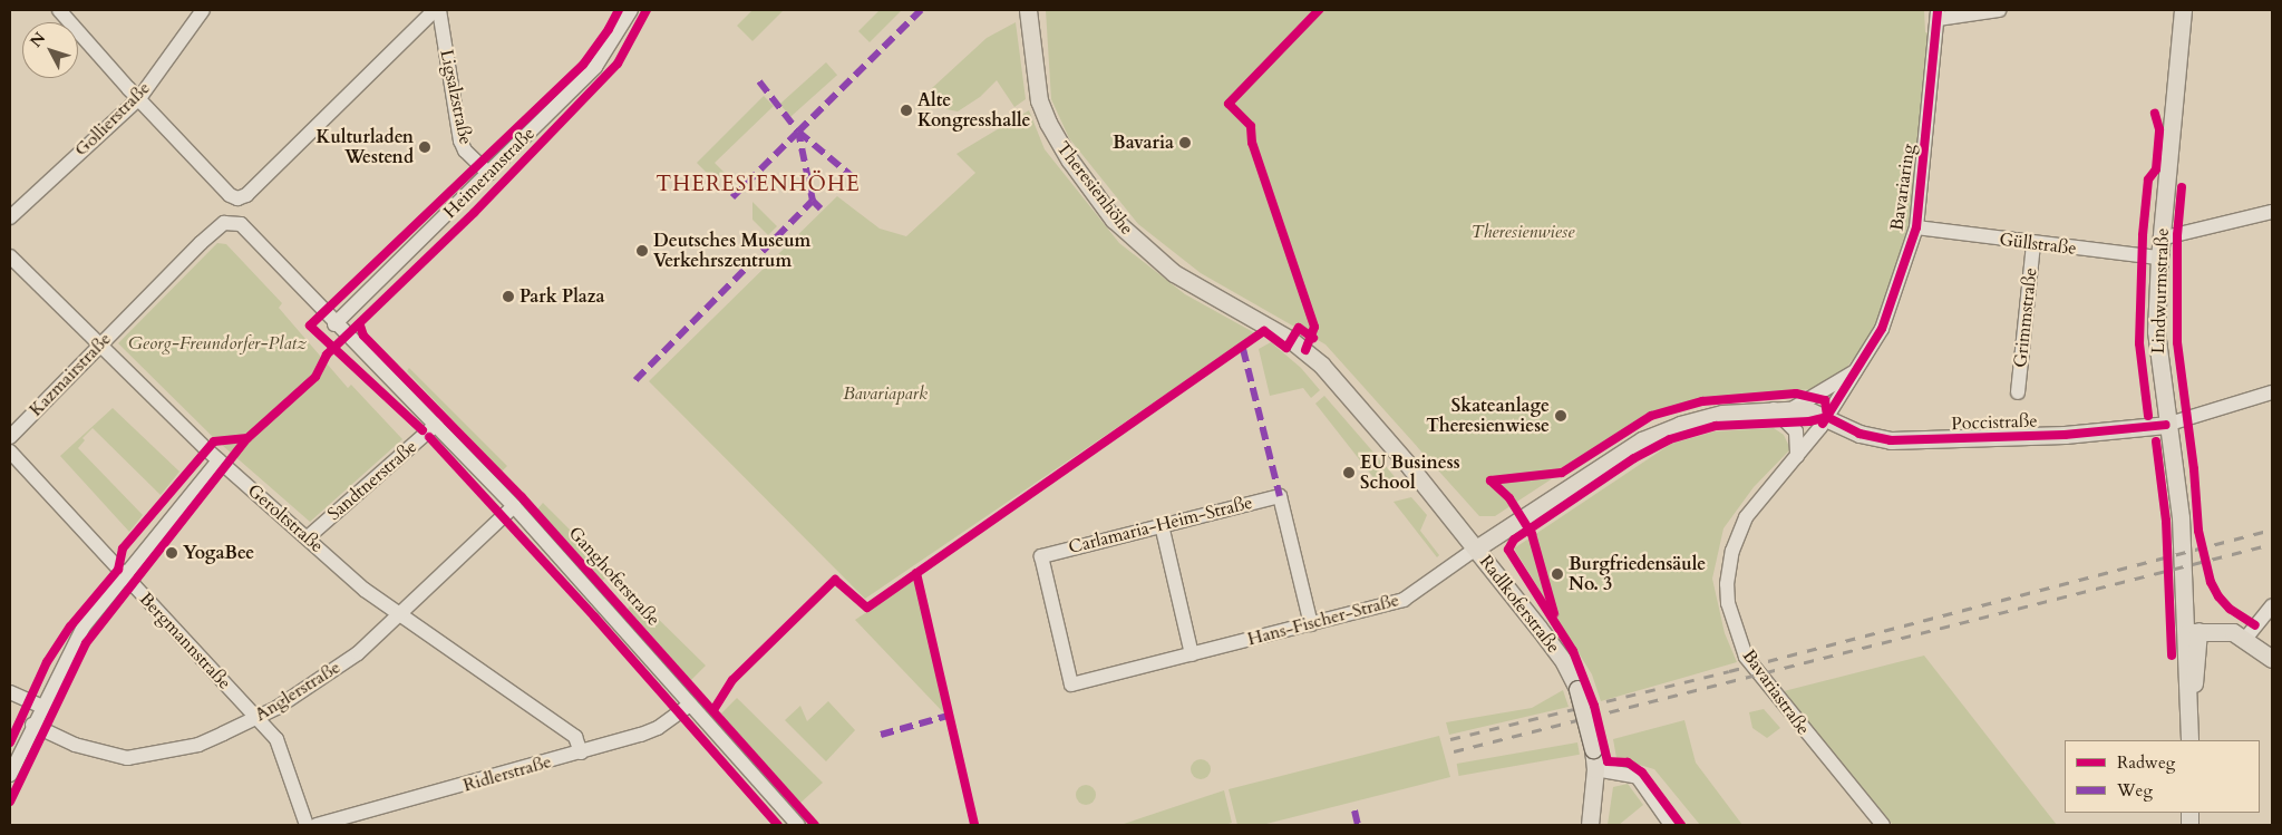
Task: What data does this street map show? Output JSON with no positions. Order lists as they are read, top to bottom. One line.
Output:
{"streets":{"main road":["Theresienhöhe","Lindwurmstraße","Poccistraße","Radlkoferstraße","Hans-Fischer-Straße"],"street":["Ligsalzstraße","Gollierstraße","Heimeranstraße","Bavariaring","Güllstraße","Grimmstraße","Kazmairstraße","Sandtnerstraße","Geroltstraße","Carlamaria-Heim-Straße","Ganghoferstraße","Bergmannstraße","Anglerstraße","Bavariastraße","Ridlerstraße"]},"crossings":[["Ligsalzstraße","Heimeranstraße"],["Heimeranstraße","Ganghoferstraße"],["Bavariaring","Güllstraße"],["Bavariaring","Poccistraße"],["Bavariaring","Hans-Fischer-Straße"],["Bavariaring","Bavariastraße"],["Theresienhöhe","Radlkoferstraße"],["Theresienhöhe","Hans-Fischer-Straße"],["Güllstraße","Lindwurmstraße"],["Güllstraße","Grimmstraße"],["Lindwurmstraße","Poccistraße"],["Kazmairstraße","Geroltstraße"],["Kazmairstraße","Ganghoferstraße"],["Poccistraße","Hans-Fischer-Straße"],["Poccistraße","Bavariastraße"],["Sandtnerstraße","Geroltstraße"],["Sandtnerstraße","Ganghoferstraße"],["Geroltstraße","Anglerstraße"],["Geroltstraße","Ridlerstraße"],["Carlamaria-Heim-Straße","Hans-Fischer-Straße"],["Ganghoferstraße","Anglerstraße"],["Ganghoferstraße","Ridlerstraße"],["Radlkoferstraße","Hans-Fischer-Straße"],["Hans-Fischer-Straße","Bavariastraße"],["Bergmannstraße","Anglerstraße"]],"districts":["THERESIENHÖHE"],"parks":["Theresienwiese","Georg-Freundorfer-Platz","Bavariapark"],"places":["Alte Kongresshalle","Bavaria","Kulturladen Westend","Deutsches Museum Verkehrszentrum","Park Plaza","Skateanlage Theresienwiese","EU Business School","YogaBee","Burgfriedensäule No. 3"],"legend":["Radweg","Weg"],"north":"top left"}
